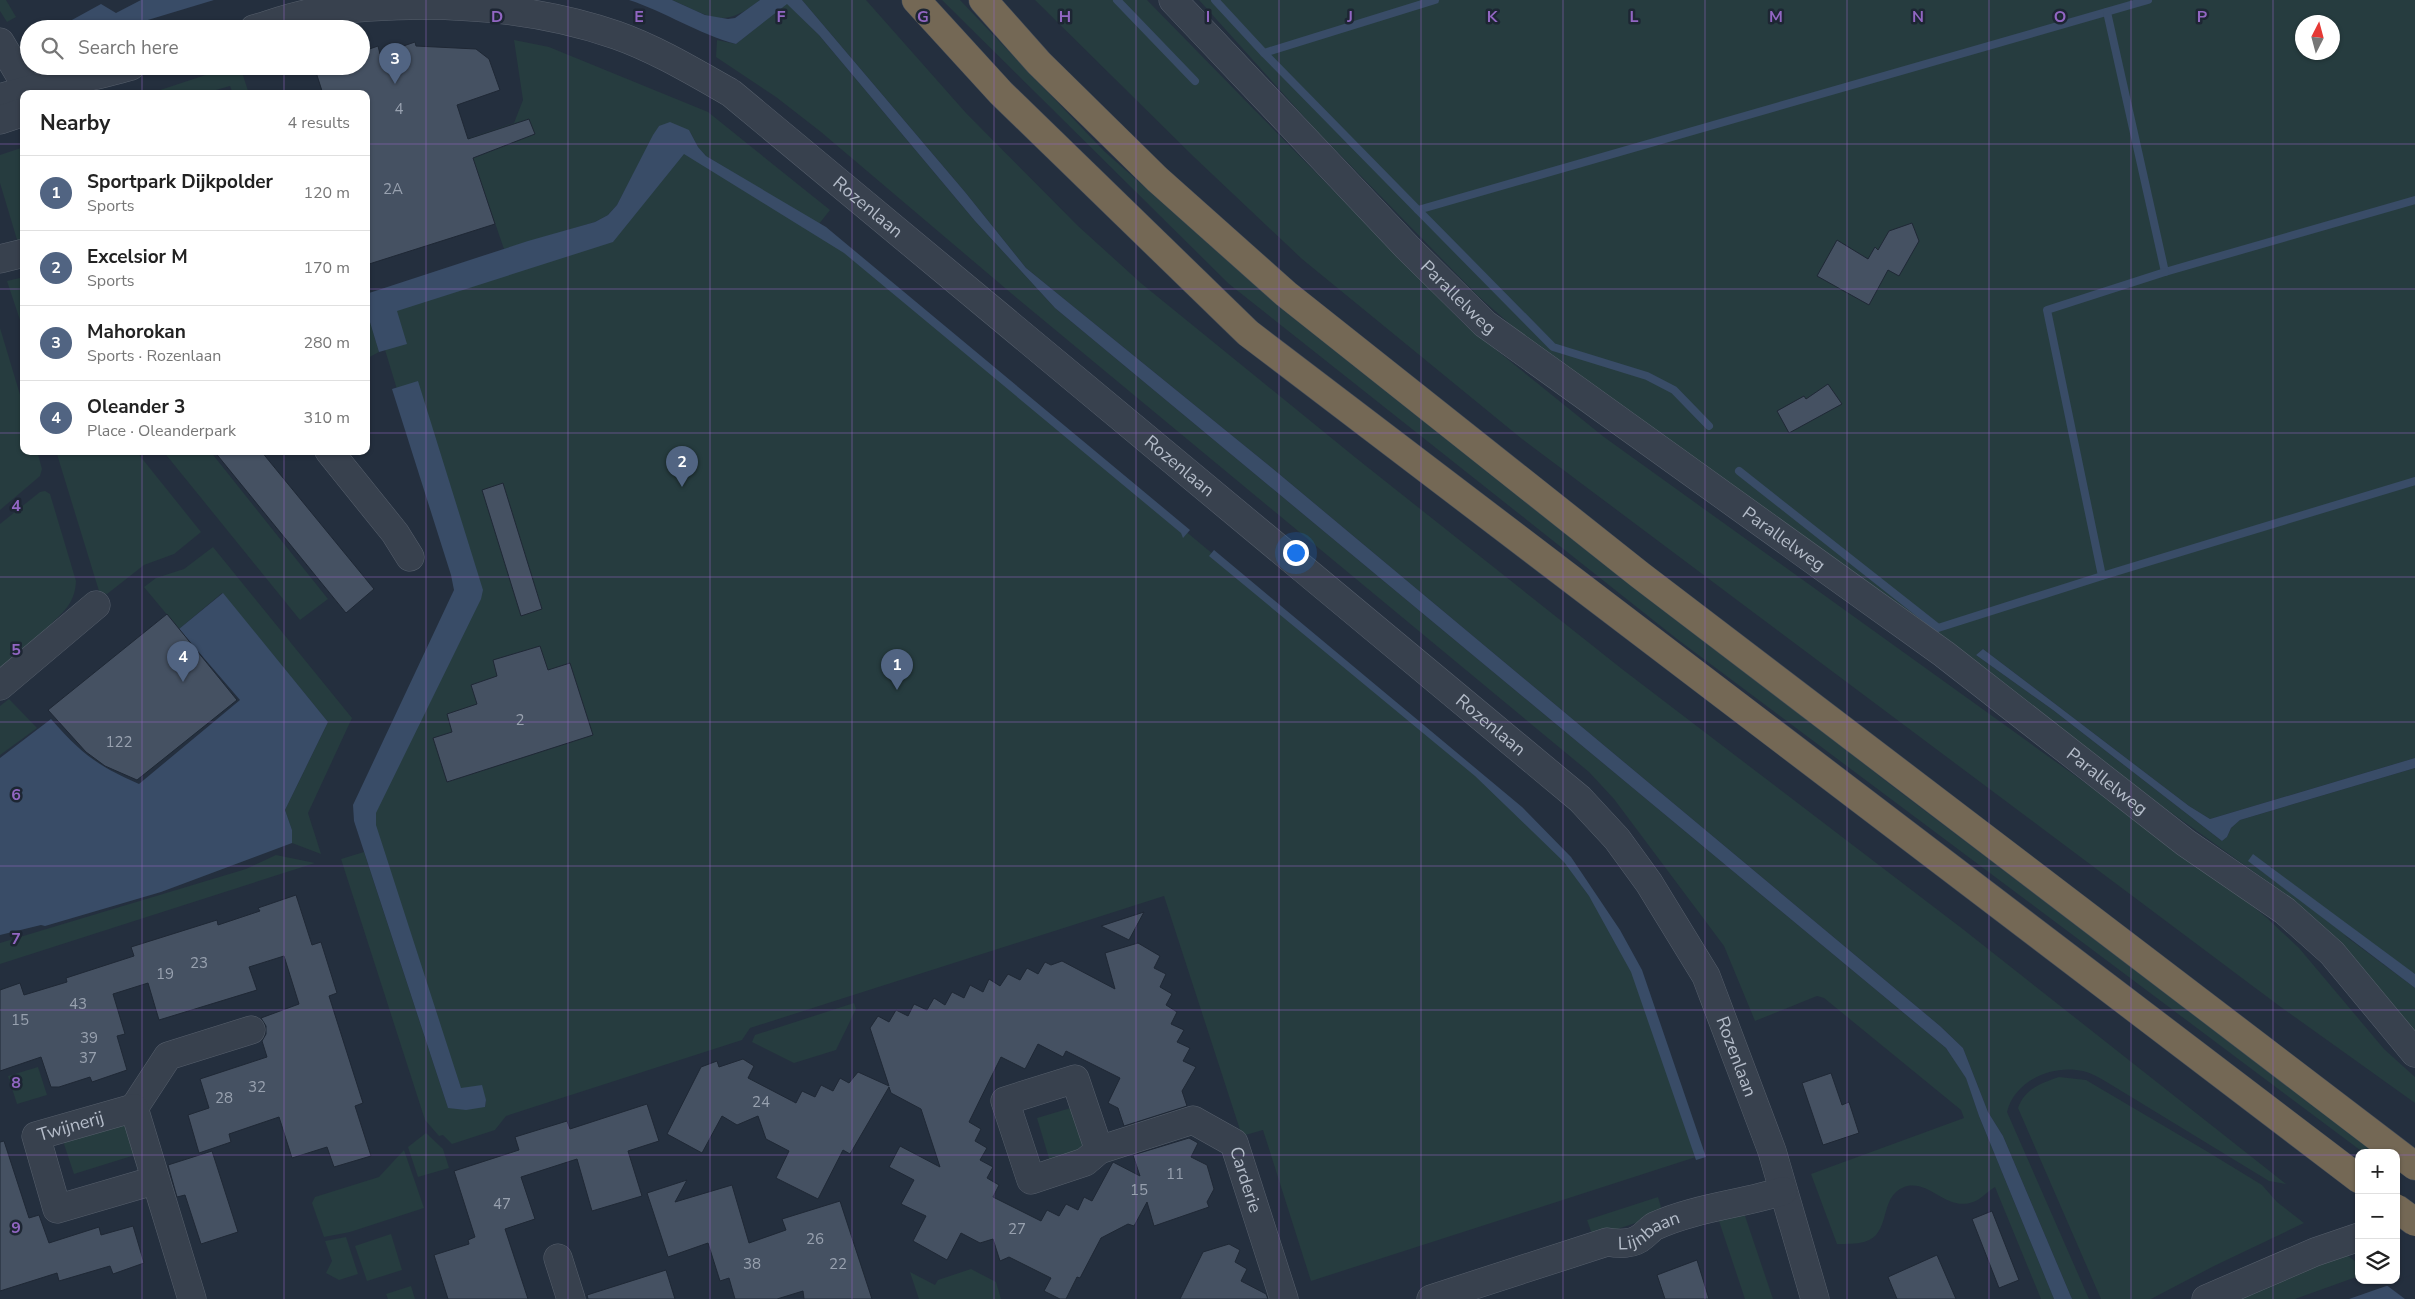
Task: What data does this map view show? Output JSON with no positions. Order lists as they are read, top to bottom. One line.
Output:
{"streets":{"street":["Rozenlaan","Parallelweg","Twijnerij","Carderie","Lijnbaan"]},"crossings":[["Rozenlaan","Lijnbaan"]],"house_numbers":["4","2A","2","122","23","19","43","15","39","37","32","28","24","11","15","47","27","26","38","22"],"north":"top","page":{"search":"Search here","pins":["3","2","4","1"],"heading":["Nearby","4 results"],"list":[{"mark":"1","name":"Sportpark Dijkpolder","note":"Sports","value":"120 m"},{"mark":"2","name":"Excelsior M","note":"Sports","value":"170 m"},{"mark":"3","name":"Mahorokan","note":"Sports · Rozenlaan","value":"280 m"},{"mark":"4","name":"Oleander 3","note":"Place · Oleanderpark","value":"310 m"}],"map_buttons":["+","−"]},"grid":{"columns":["D","E","F","G","H","I","J","K","L","M","N","O","P"],"rows":["4","5","6","7","8","9"]}}
